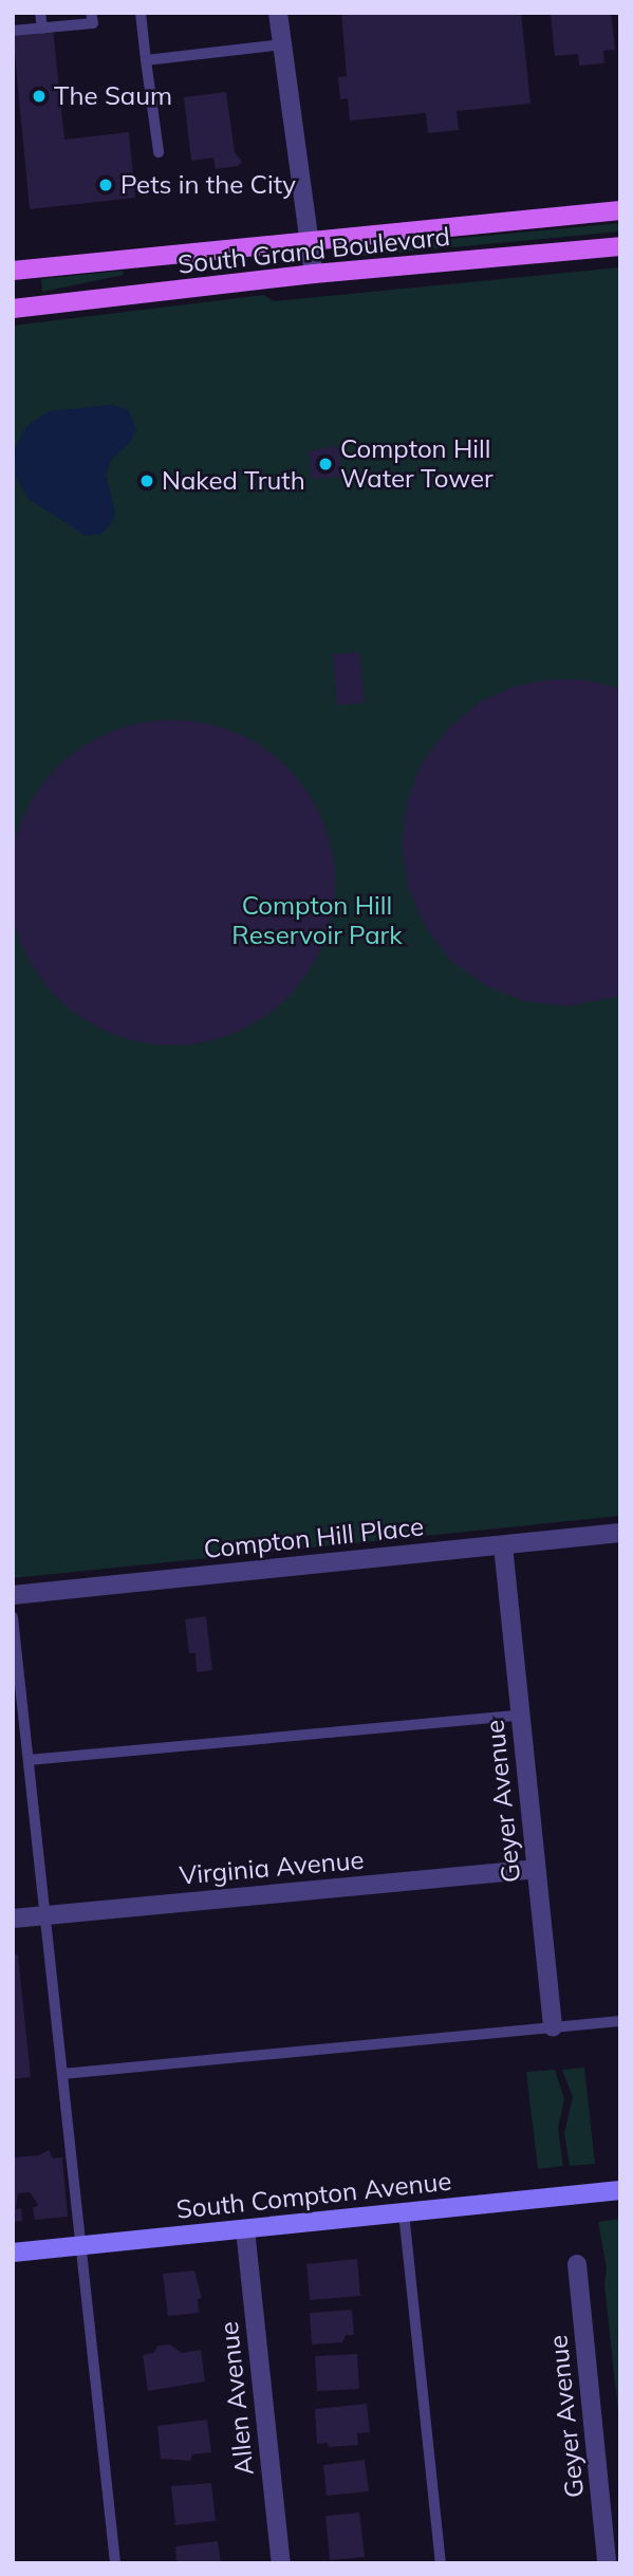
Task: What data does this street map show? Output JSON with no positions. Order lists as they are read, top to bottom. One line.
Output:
{"streets":{"main road":["South Grand Boulevard","South Compton Avenue"],"street":["Compton Hill Place","Geyer Avenue","Virginia Avenue","Allen Avenue"]},"crossings":[["Compton Hill Place","Geyer Avenue"],["Geyer Avenue","Virginia Avenue"],["South Compton Avenue","Allen Avenue"]],"parks":["Compton Hill Reservoir Park"],"places":["The Saum","Pets in the City","Compton Hill Water Tower","Naked Truth"]}
